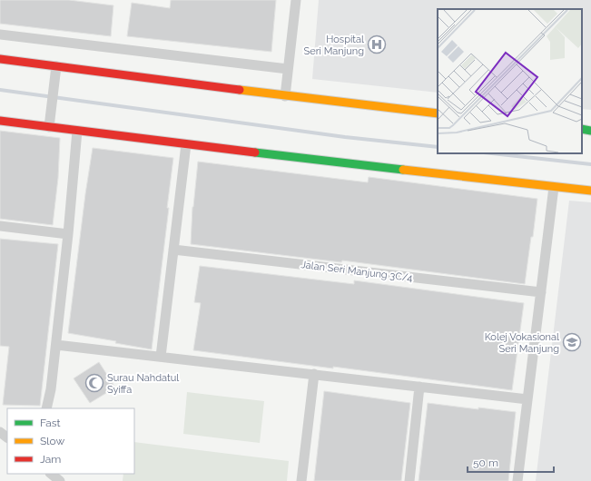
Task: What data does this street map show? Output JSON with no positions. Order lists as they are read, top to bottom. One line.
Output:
{"streets":{"street":["Jalan Seri Manjung 3C/4"]},"places":{"hospital":["Hospital Seri Manjung"],"school or university":["Kolej Vokasional Seri Manjung"],"mosque":["Surau Nahdatul Syiffa"]},"legend":["Fast","Slow","Jam"],"scale_bar":"50 m"}
